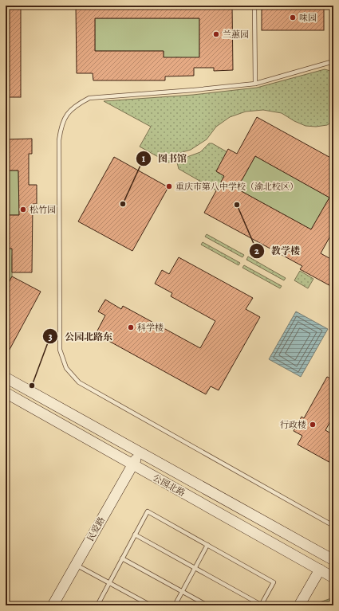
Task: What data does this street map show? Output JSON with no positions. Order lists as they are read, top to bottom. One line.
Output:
{"streets":{"main road":["公园北路","民爱路"]},"crossings":[["公园北路","民爱路"]],"places":["味园","兰蕙园","重庆市第八中学校（渝北校区）","图书馆","教学楼","松竹园","科学楼","公园北路东","行政楼"]}
